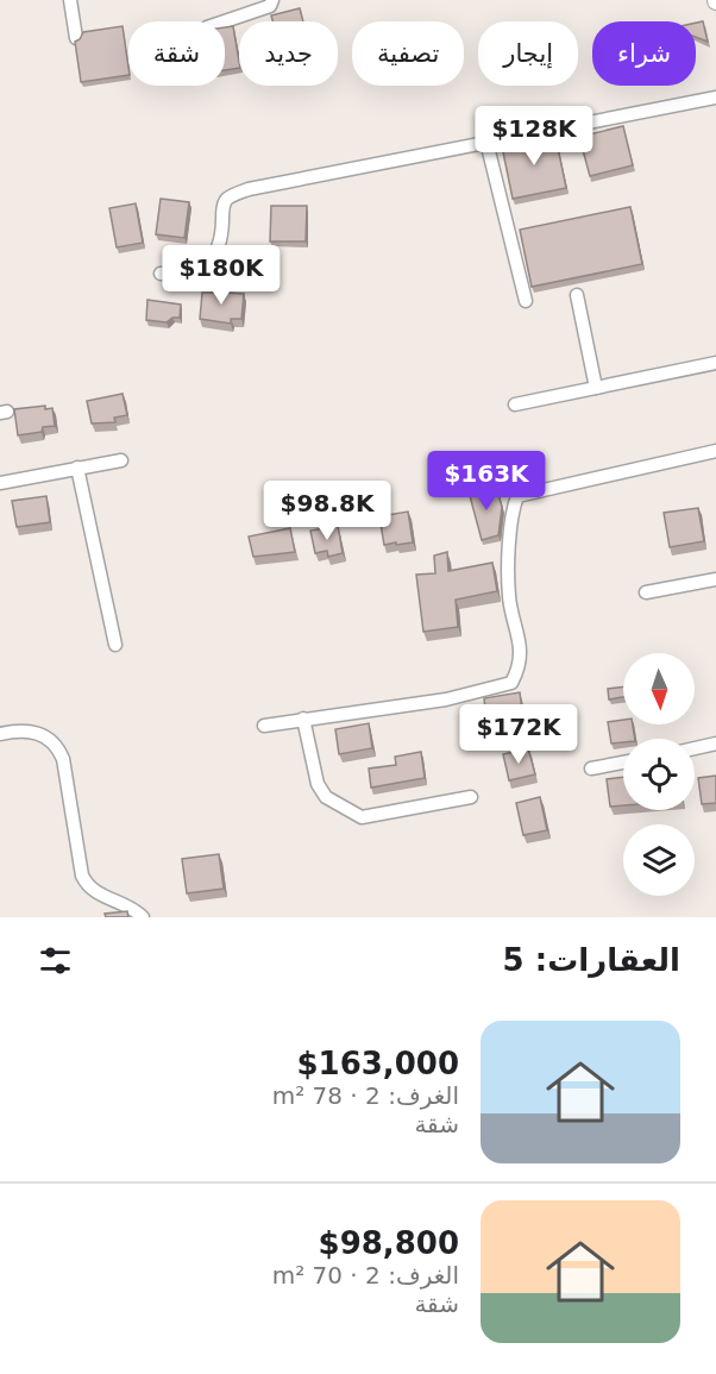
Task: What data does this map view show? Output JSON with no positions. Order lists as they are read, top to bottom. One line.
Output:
{"north":"bottom","page":{"chip":["شراء","إيجار","تصفية","جديد","شقة"],"price":["$128K","$180K","$163K","$98.8K","$172K"],"heading":"العقارات: 5","list":[{"name":"$163,000","note":"الغرف: 2 · 78 m² · شقة"},{"name":"$98,800","note":"الغرف: 2 · 70 m² · شقة"}]}}
